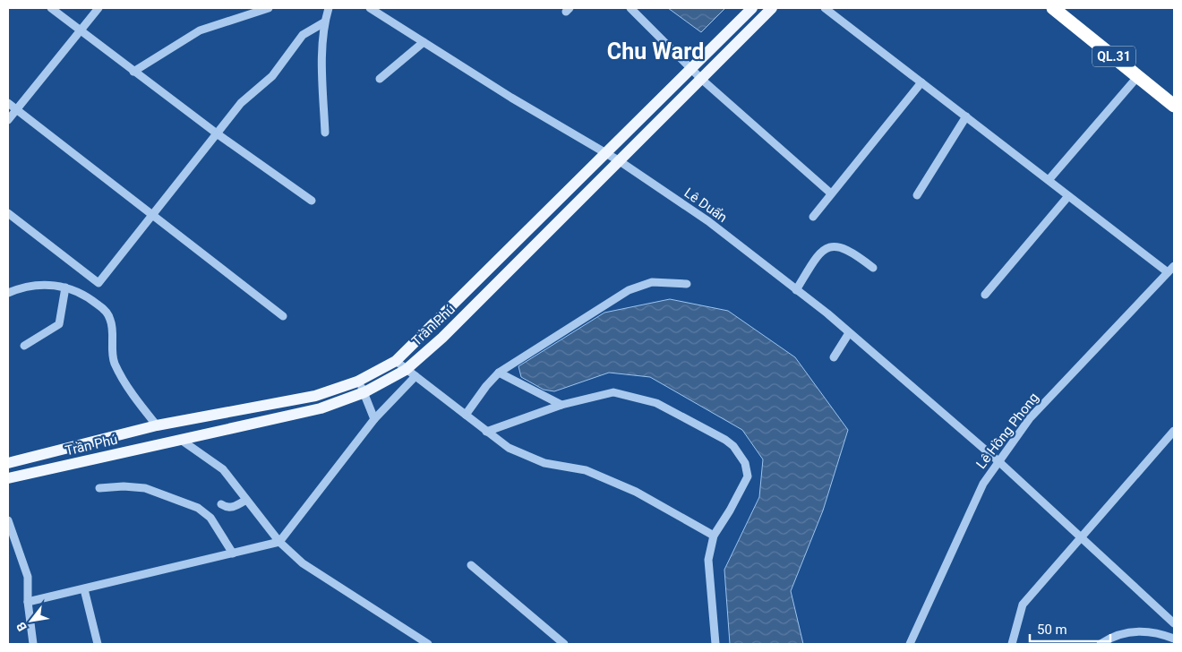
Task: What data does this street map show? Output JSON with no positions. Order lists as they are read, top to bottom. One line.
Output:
{"streets":{"highway":["QL.31"],"main road":["Trần Phú"],"street":["Lê Duẩn","Lê Hồng Phong"]},"crossings":[["Lê Duẩn","Trần Phú"],["Lê Duẩn","Lê Hồng Phong"]],"districts":["Chu Ward"],"scale_bar":"50 m","north":"bottom left"}
